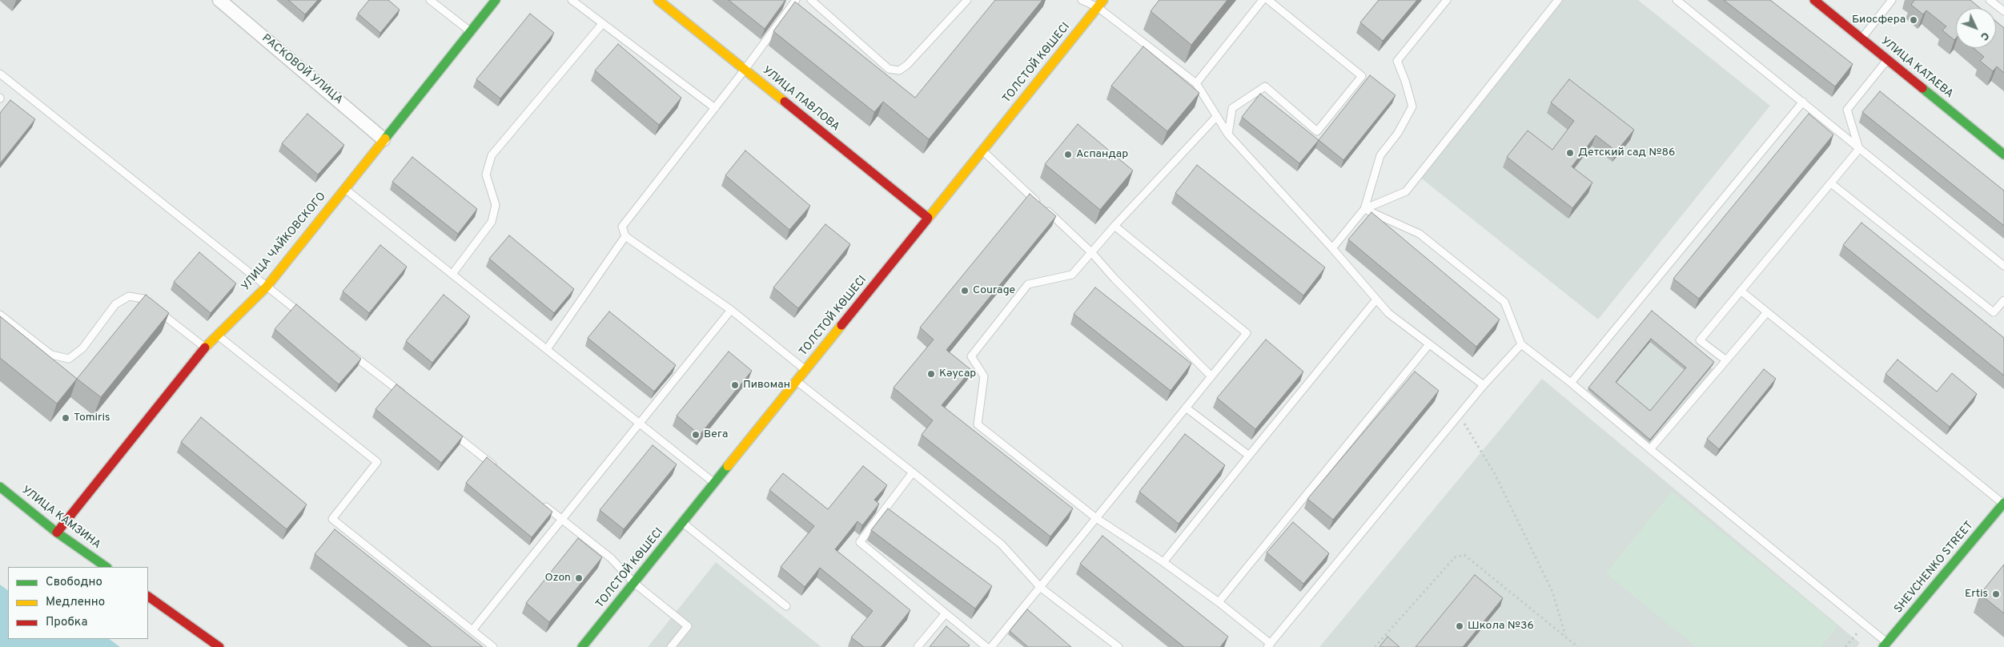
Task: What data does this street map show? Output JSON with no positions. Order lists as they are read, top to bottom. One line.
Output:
{"streets":{"street":["ТОЛСТОЙ КӨШЕСІ","УЛИЦА КАТАЕВА","РАСКОВОЙ УЛИЦА","УЛИЦА ПАВЛОВА","УЛИЦА ЧАЙКОВСКОГО","УЛИЦА КАМЗИНА","SHEVCHENKO STREET"]},"crossings":[["ТОЛСТОЙ КӨШЕСІ","УЛИЦА ПАВЛОВА"],["РАСКОВОЙ УЛИЦА","УЛИЦА ЧАЙКОВСКОГО"],["УЛИЦА ЧАЙКОВСКОГО","УЛИЦА КАМЗИНА"]],"places":["Биосфера","Детский сад №86","Аспандар","Courage","Кәусар","Пивоман","Tomiris","Вега","Ozon","Ertis","Школа №36"],"legend":["Свободно","Медленно","Пробка"],"north":"bottom right"}
